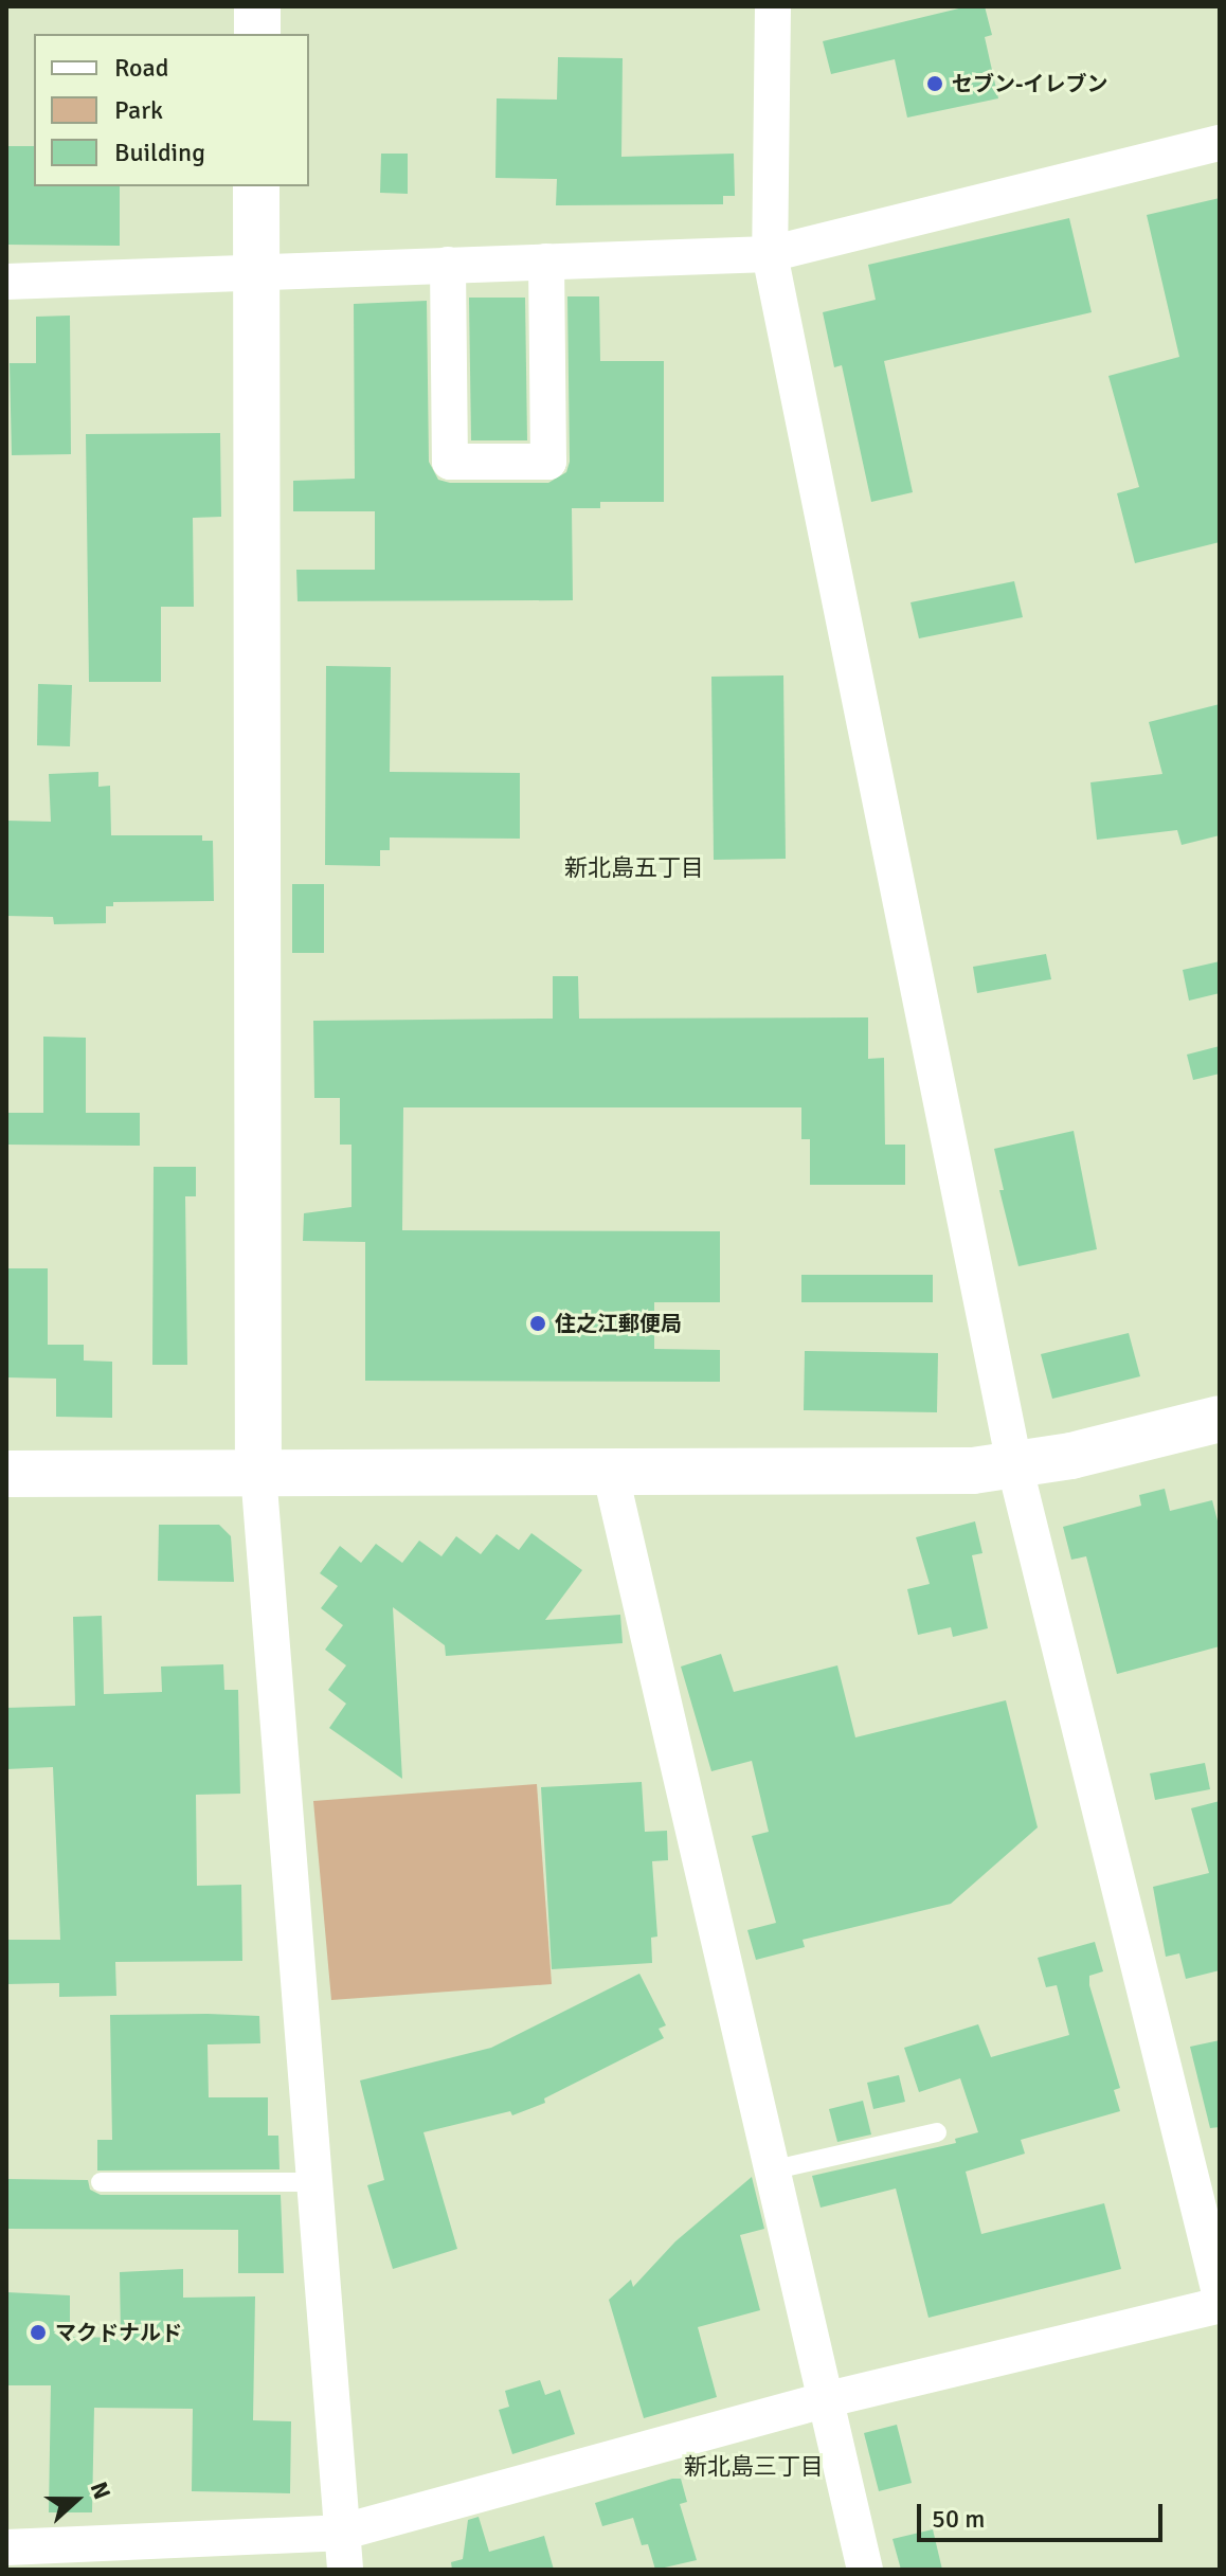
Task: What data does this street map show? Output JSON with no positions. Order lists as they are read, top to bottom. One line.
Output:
{"districts":["新北島五丁目","新北島三丁目"],"places":["セブン-イレブン","住之江郵便局","マクドナルド"],"legend":["Road","Park","Building"],"scale_bar":"50 m","north":"right"}
